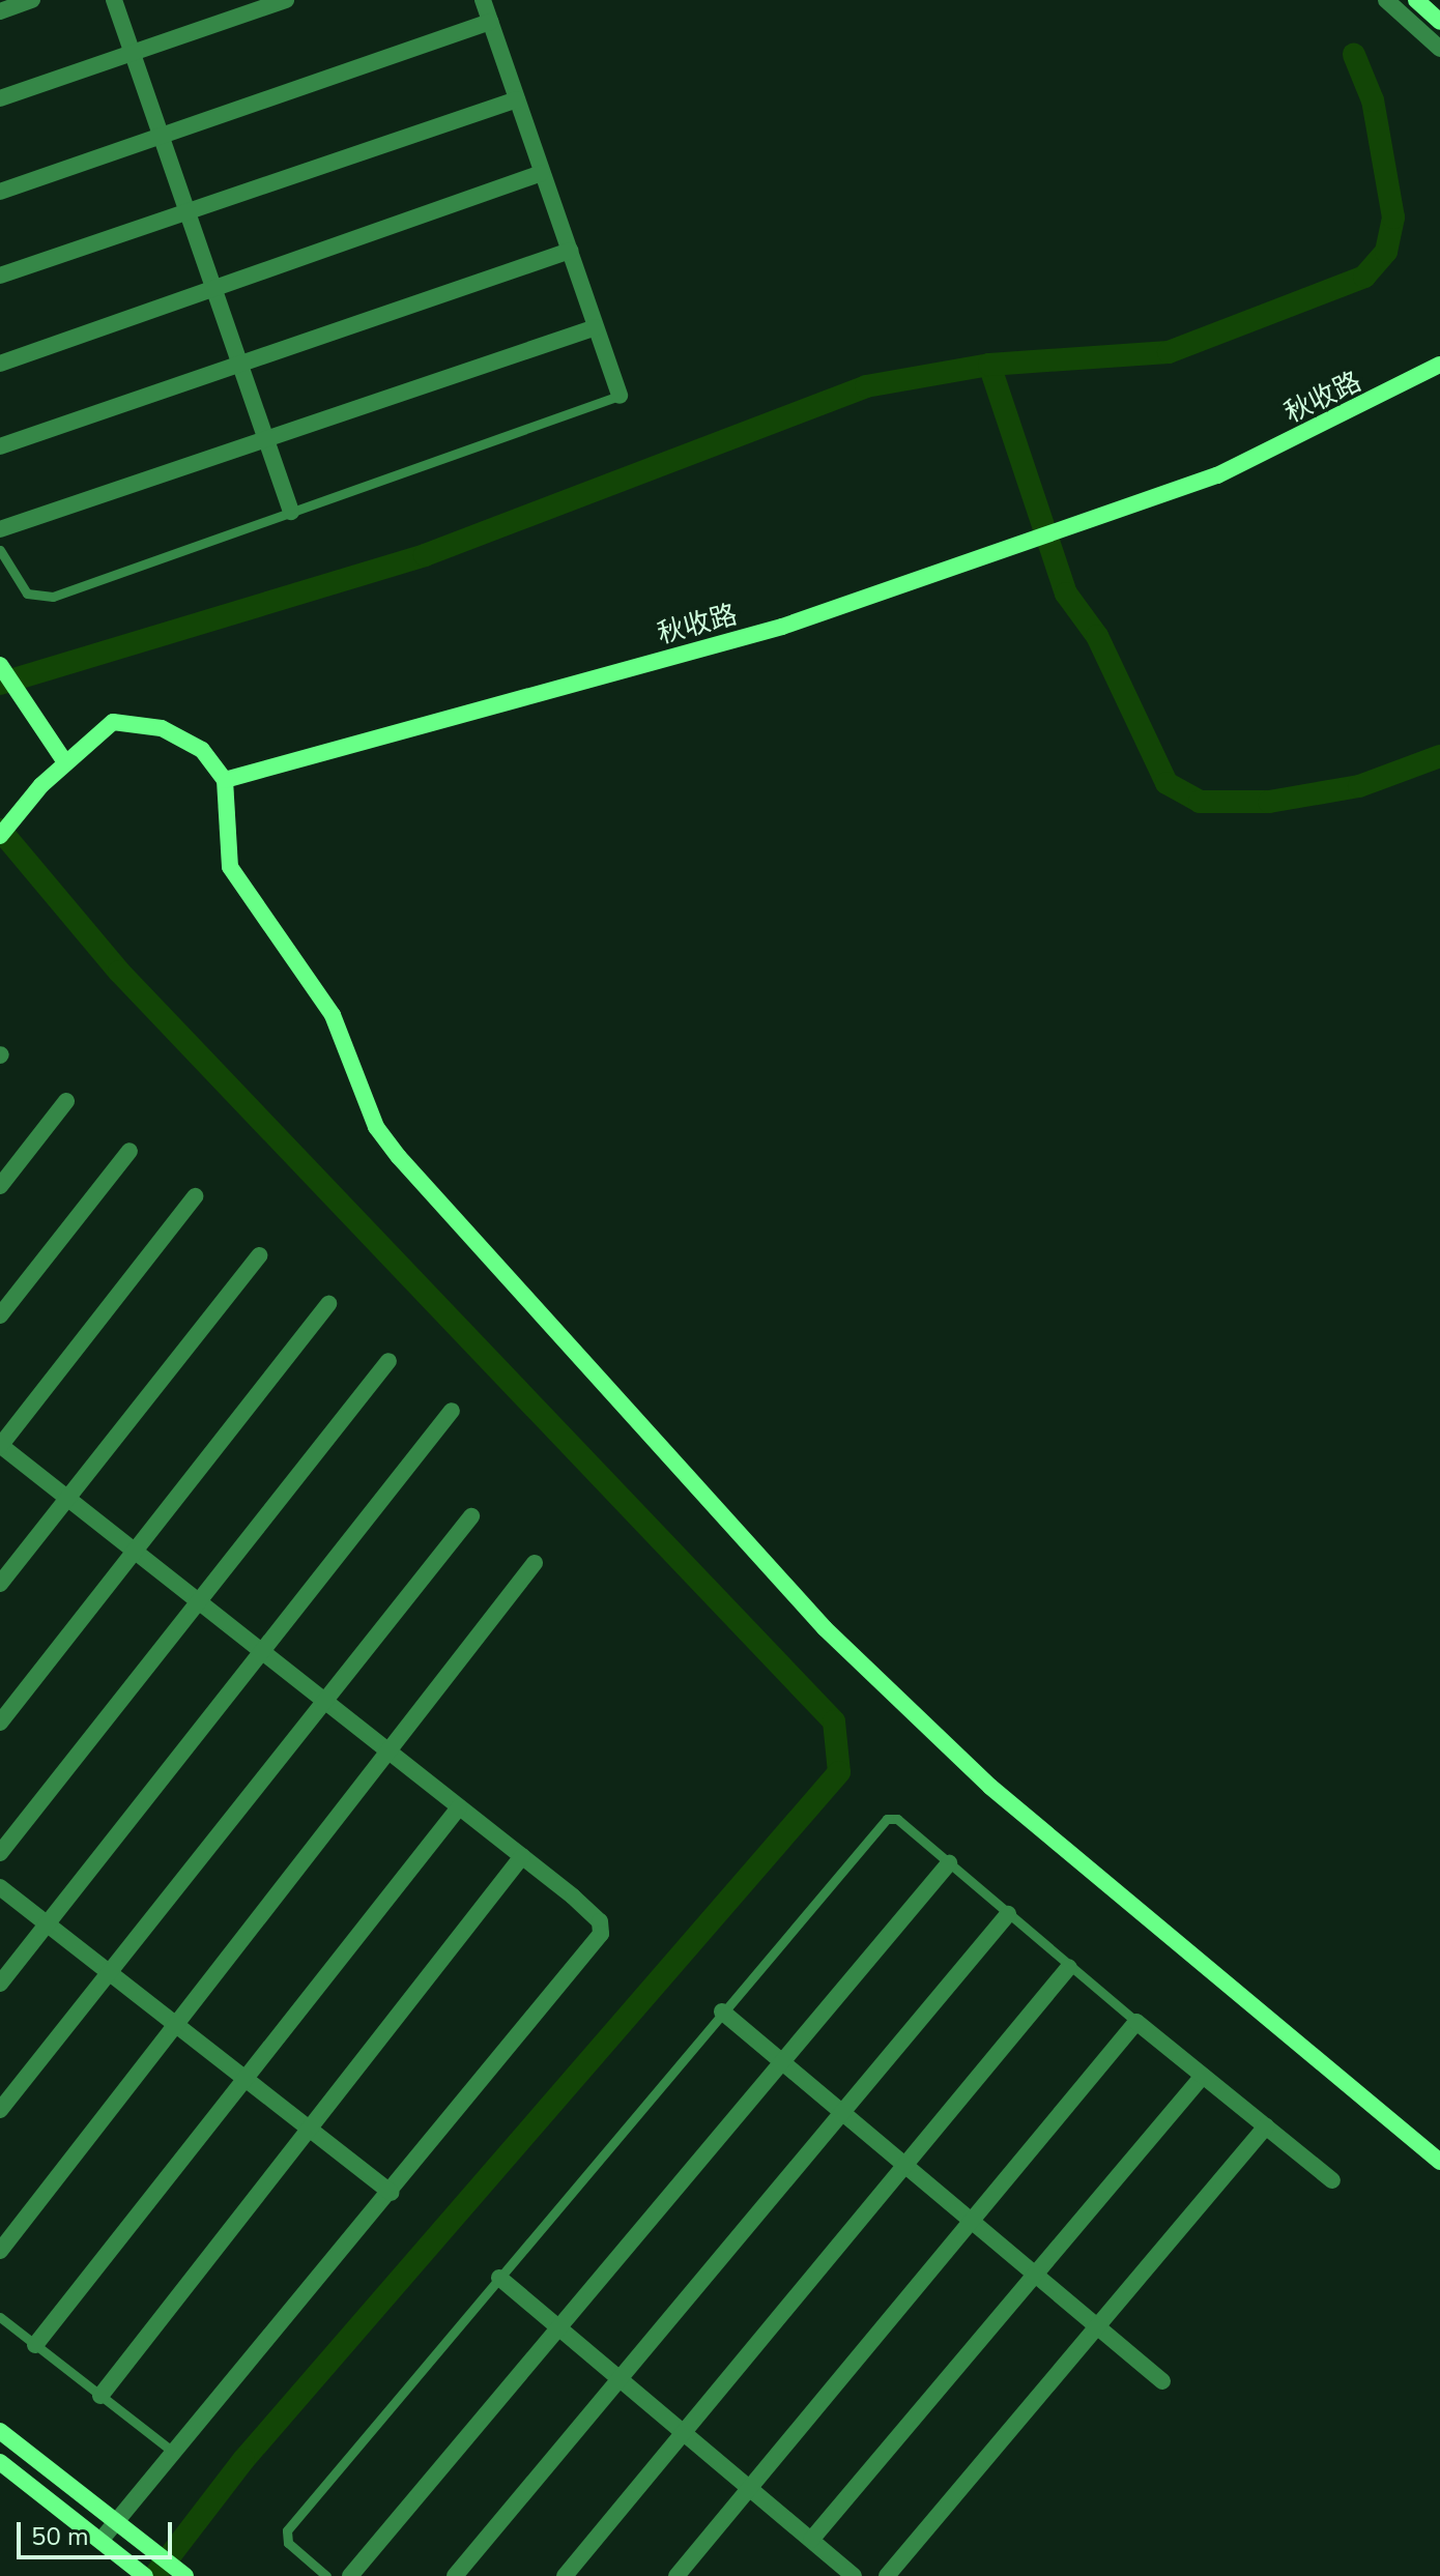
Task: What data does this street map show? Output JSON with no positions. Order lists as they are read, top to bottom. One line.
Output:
{"streets":{"street":["秋收路"]},"scale_bar":"50 m"}
